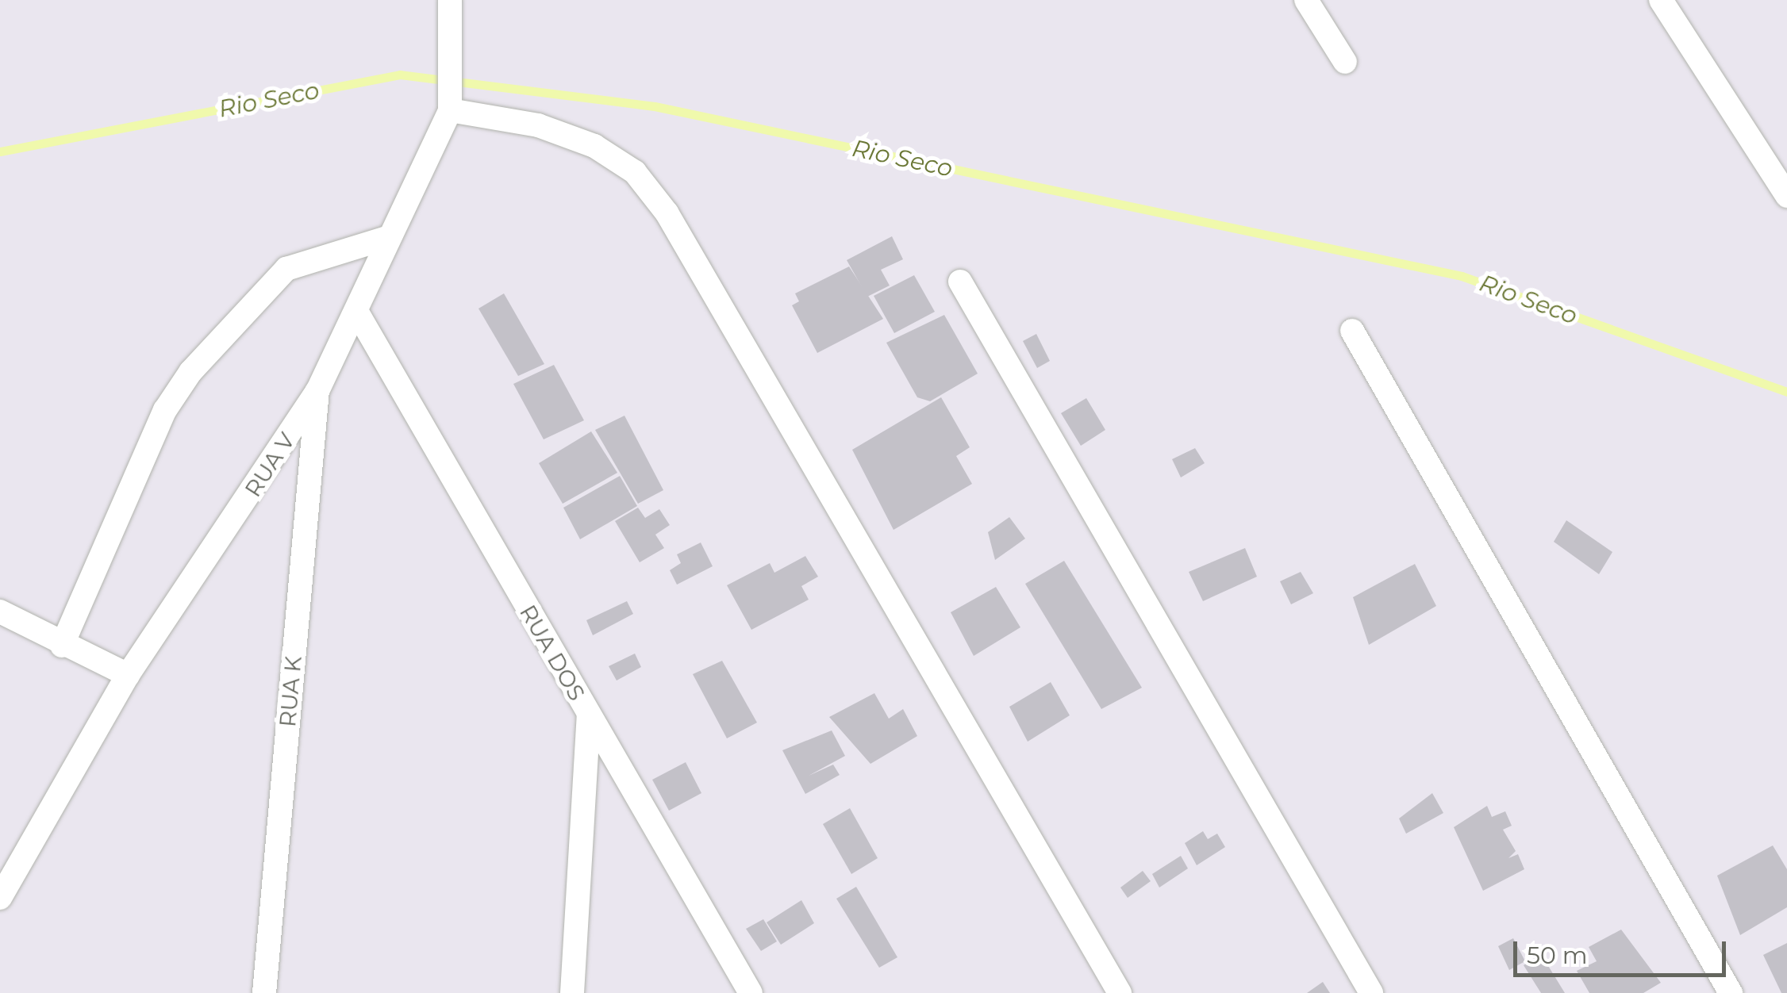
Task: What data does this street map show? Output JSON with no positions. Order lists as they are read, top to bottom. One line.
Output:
{"streets":{"street":["RUA V","RUA DOS","RUA K"]},"crossings":[["RUA V","RUA DOS"],["RUA V","RUA K"]],"water":["Rio Seco"],"scale_bar":"50 m"}
